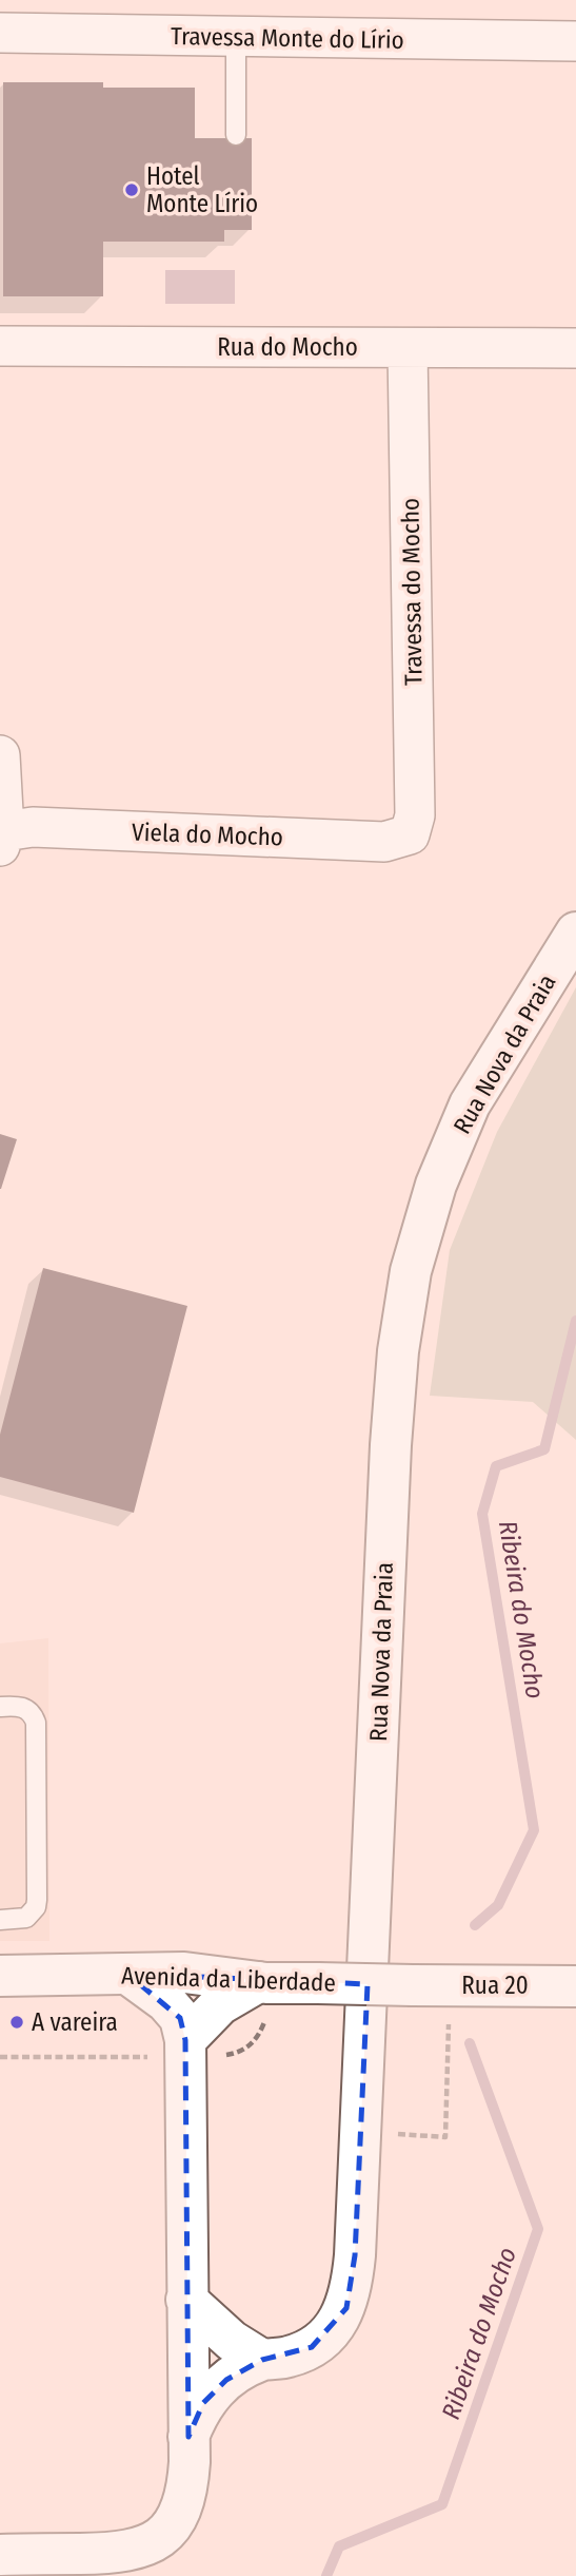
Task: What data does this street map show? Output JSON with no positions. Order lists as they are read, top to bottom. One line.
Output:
{"streets":{"street":["Travessa Monte do Lírio","Rua do Mocho","Travessa do Mocho","Viela do Mocho","Rua Nova da Praia","Avenida da Liberdade","Rua 20"]},"crossings":[["Rua do Mocho","Travessa do Mocho"],["Travessa do Mocho","Viela do Mocho"],["Rua Nova da Praia","Avenida da Liberdade"],["Avenida da Liberdade","Rua 20"]],"water":["Ribeira do Mocho"],"places":["Hotel Monte Lírio","A vareira"]}
